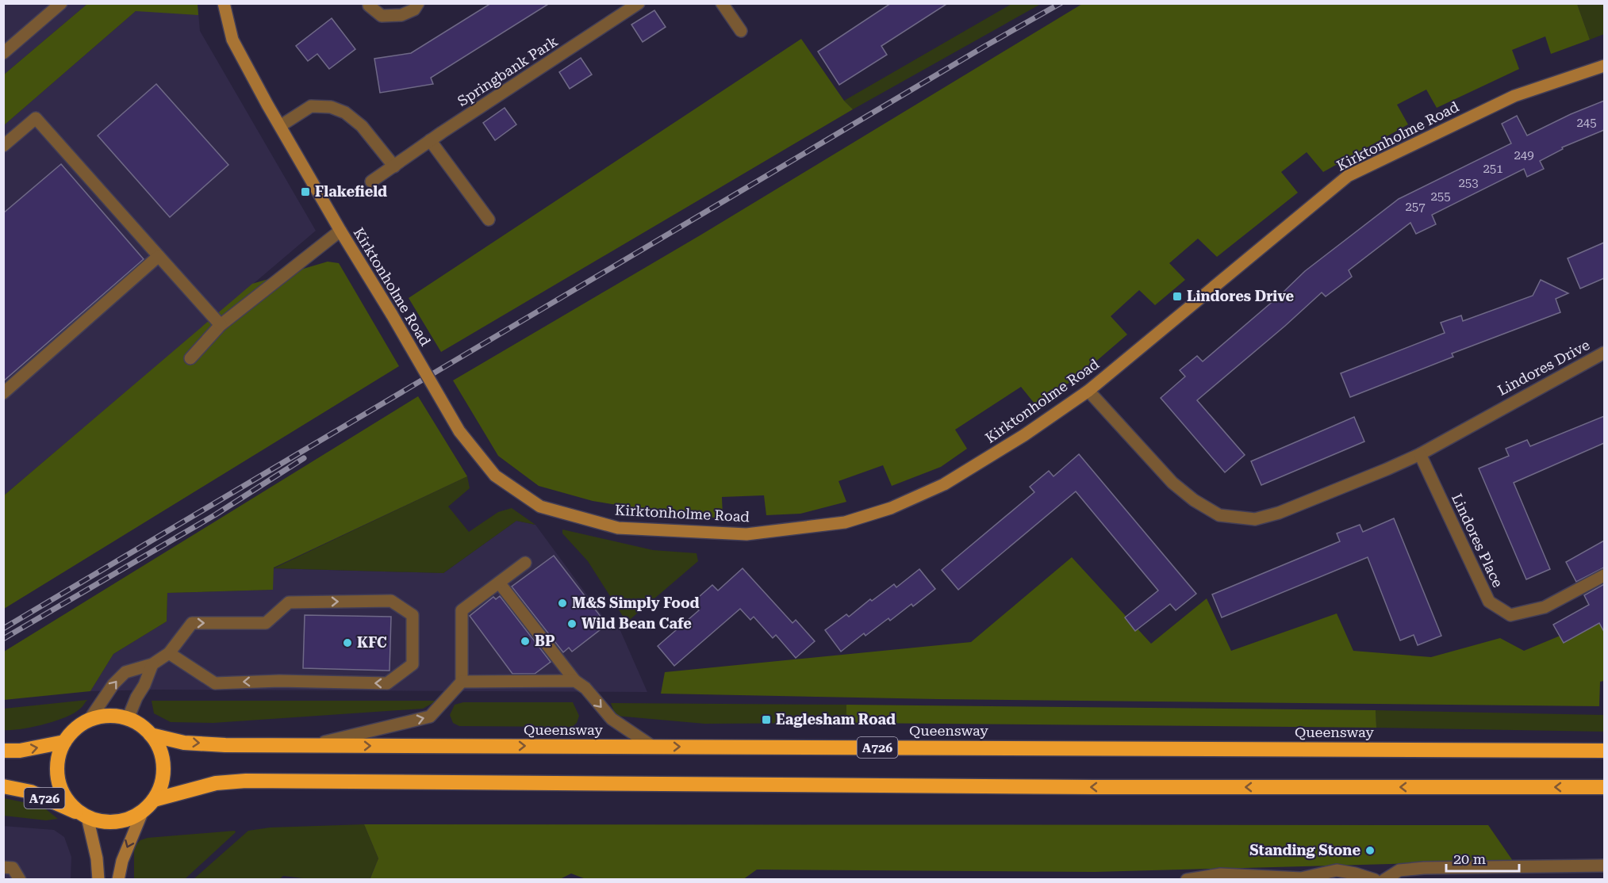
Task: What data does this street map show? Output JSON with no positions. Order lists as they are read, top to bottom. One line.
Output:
{"streets":{"highway":["Queensway","A726"],"street":["Springbank Park","Kirktonholme Road","Lindores Drive","Lindores Place"]},"crossings":[["Kirktonholme Road","Lindores Drive"],["Lindores Drive","Lindores Place"],["Queensway","A726"]],"places":{"transit":["Flakefield","Lindores Drive","Eaglesham Road"],"other":["M&S Simply Food","Wild Bean Cafe","BP","KFC","Standing Stone"]},"house_numbers":["245","249","251","253","255","257"],"scale_bar":"20 m"}
